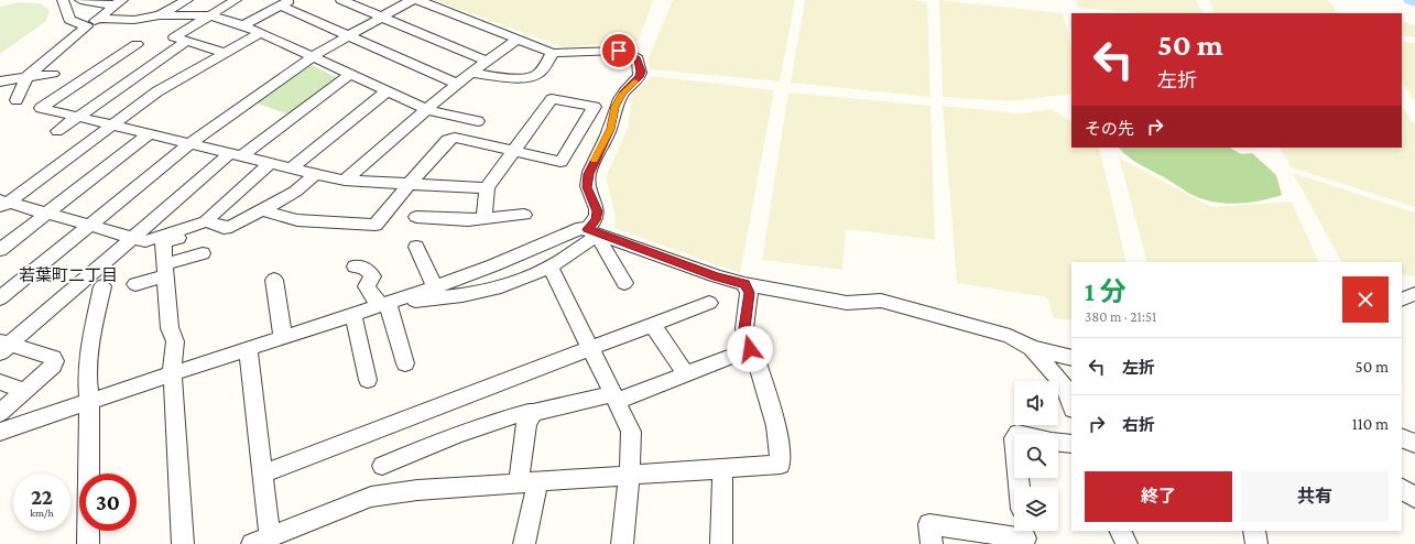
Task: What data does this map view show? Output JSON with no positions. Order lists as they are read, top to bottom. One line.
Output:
{"districts":["若葉町二丁目"],"page":{"turn":["50 m","左折"],"then":"その先","heading":["1 分","380 m · 21:51"],"list":[{"name":"左折","value":"50 m"},{"name":"右折","value":"110 m"}],"buttons":["終了","共有"],"speed":"22 km/h","limit":"30"}}
